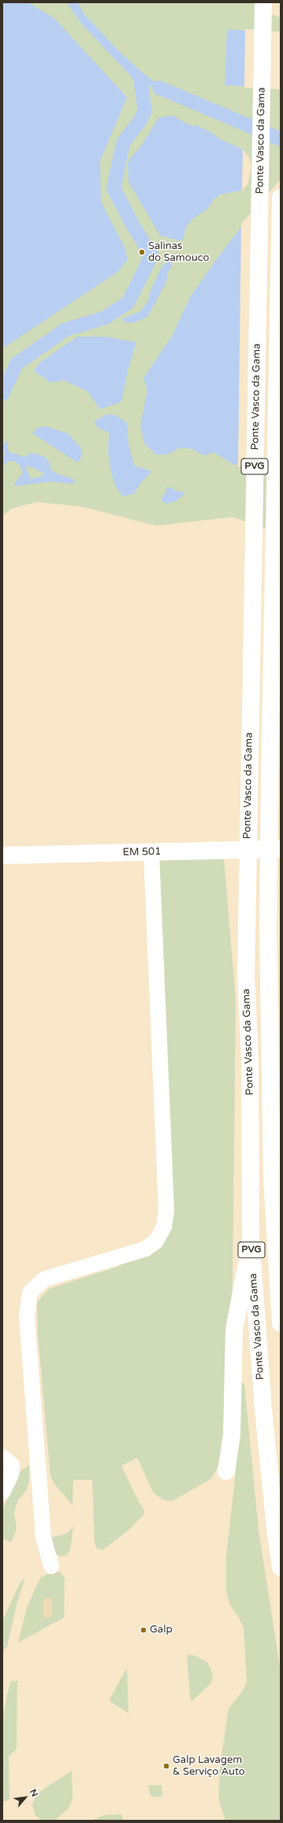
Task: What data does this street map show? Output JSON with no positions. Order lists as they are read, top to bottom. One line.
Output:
{"streets":{"main road":["Ponte Vasco da Gama","PVG","EM 501"]},"places":["Salinas do Samouco","Galp","Galp Lavagem & Serviço Auto"],"north":"top right"}
